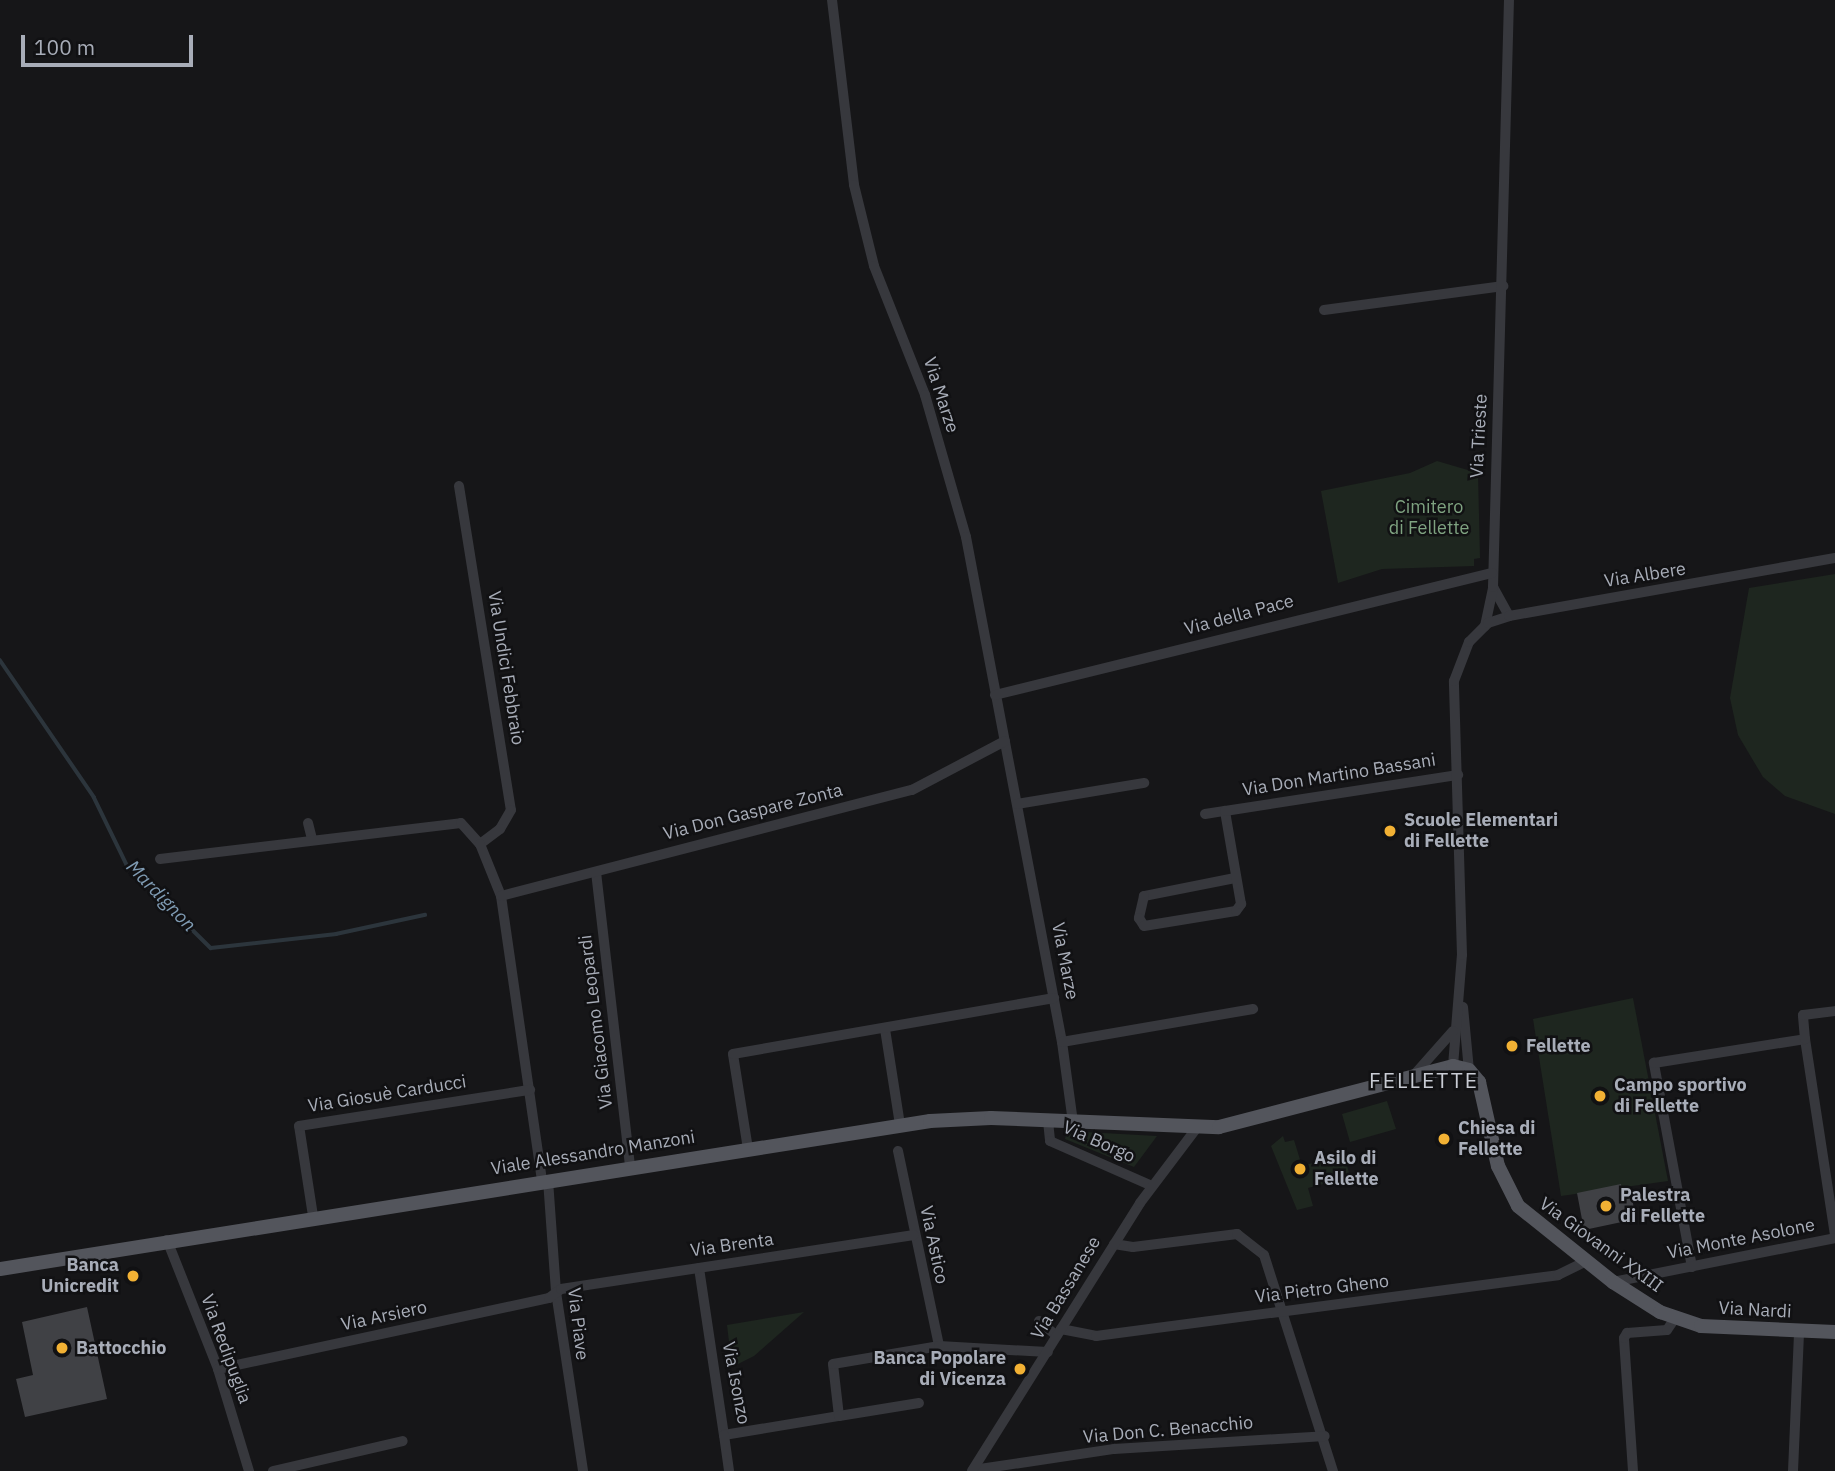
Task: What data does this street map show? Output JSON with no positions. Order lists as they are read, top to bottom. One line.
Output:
{"streets":{"main road":["Viale Alessandro Manzoni","Via Giovanni XXIII","Via Nardi"],"street":["Via Marze","Via Trieste","Via Albere","Via della Pace","Via Undici Febbraio","Via Don Martino Bassani","Via Don Gaspare Zonta","Via Giacomo Leopardi","Via Giosuè Carducci","Via Borgo","Via Monte Asolone","Via Brenta","Via Astico","Via Bassanese","Via Pietro Gheno","Via Arsiero","Via Piave","Via Redipuglia","Via Isonzo","Via Don C. Benacchio"]},"crossings":[["Via Marze","Via della Pace"],["Via Marze","Via Don Gaspare Zonta"],["Via Marze","Viale Alessandro Manzoni"],["Via Trieste","Via Albere"],["Via Trieste","Via della Pace"],["Via Albere","Via Don Martino Bassani"],["Via Don Gaspare Zonta","Via Giacomo Leopardi"],["Via Giacomo Leopardi","Viale Alessandro Manzoni"],["Via Giosuè Carducci","Viale Alessandro Manzoni"],["Via Borgo","Viale Alessandro Manzoni"],["Via Borgo","Via Bassanese"],["Viale Alessandro Manzoni","Via Bassanese"],["Viale Alessandro Manzoni","Via Piave"],["Viale Alessandro Manzoni","Via Redipuglia"],["Via Monte Asolone","Via Giovanni XXIII"],["Via Brenta","Via Astico"],["Via Brenta","Via Arsiero"],["Via Brenta","Via Piave"],["Via Brenta","Via Isonzo"],["Via Giovanni XXIII","Via Pietro Gheno"],["Via Giovanni XXIII","Via Nardi"],["Via Bassanese","Via Pietro Gheno"],["Via Bassanese","Via Don C. Benacchio"],["Via Arsiero","Via Piave"],["Via Arsiero","Via Redipuglia"]],"districts":["FELLETTE"],"water":["Mardignon"],"parks":["Cimitero di Fellette"],"places":["Scuole Elementari di Fellette","Fellette","Campo sportivo di Fellette","Chiesa di Fellette","Asilo di Fellette","Palestra di Fellette","Banca Unicredit","Battocchio","Banca Popolare di Vicenza"],"scale_bar":"100 m"}
